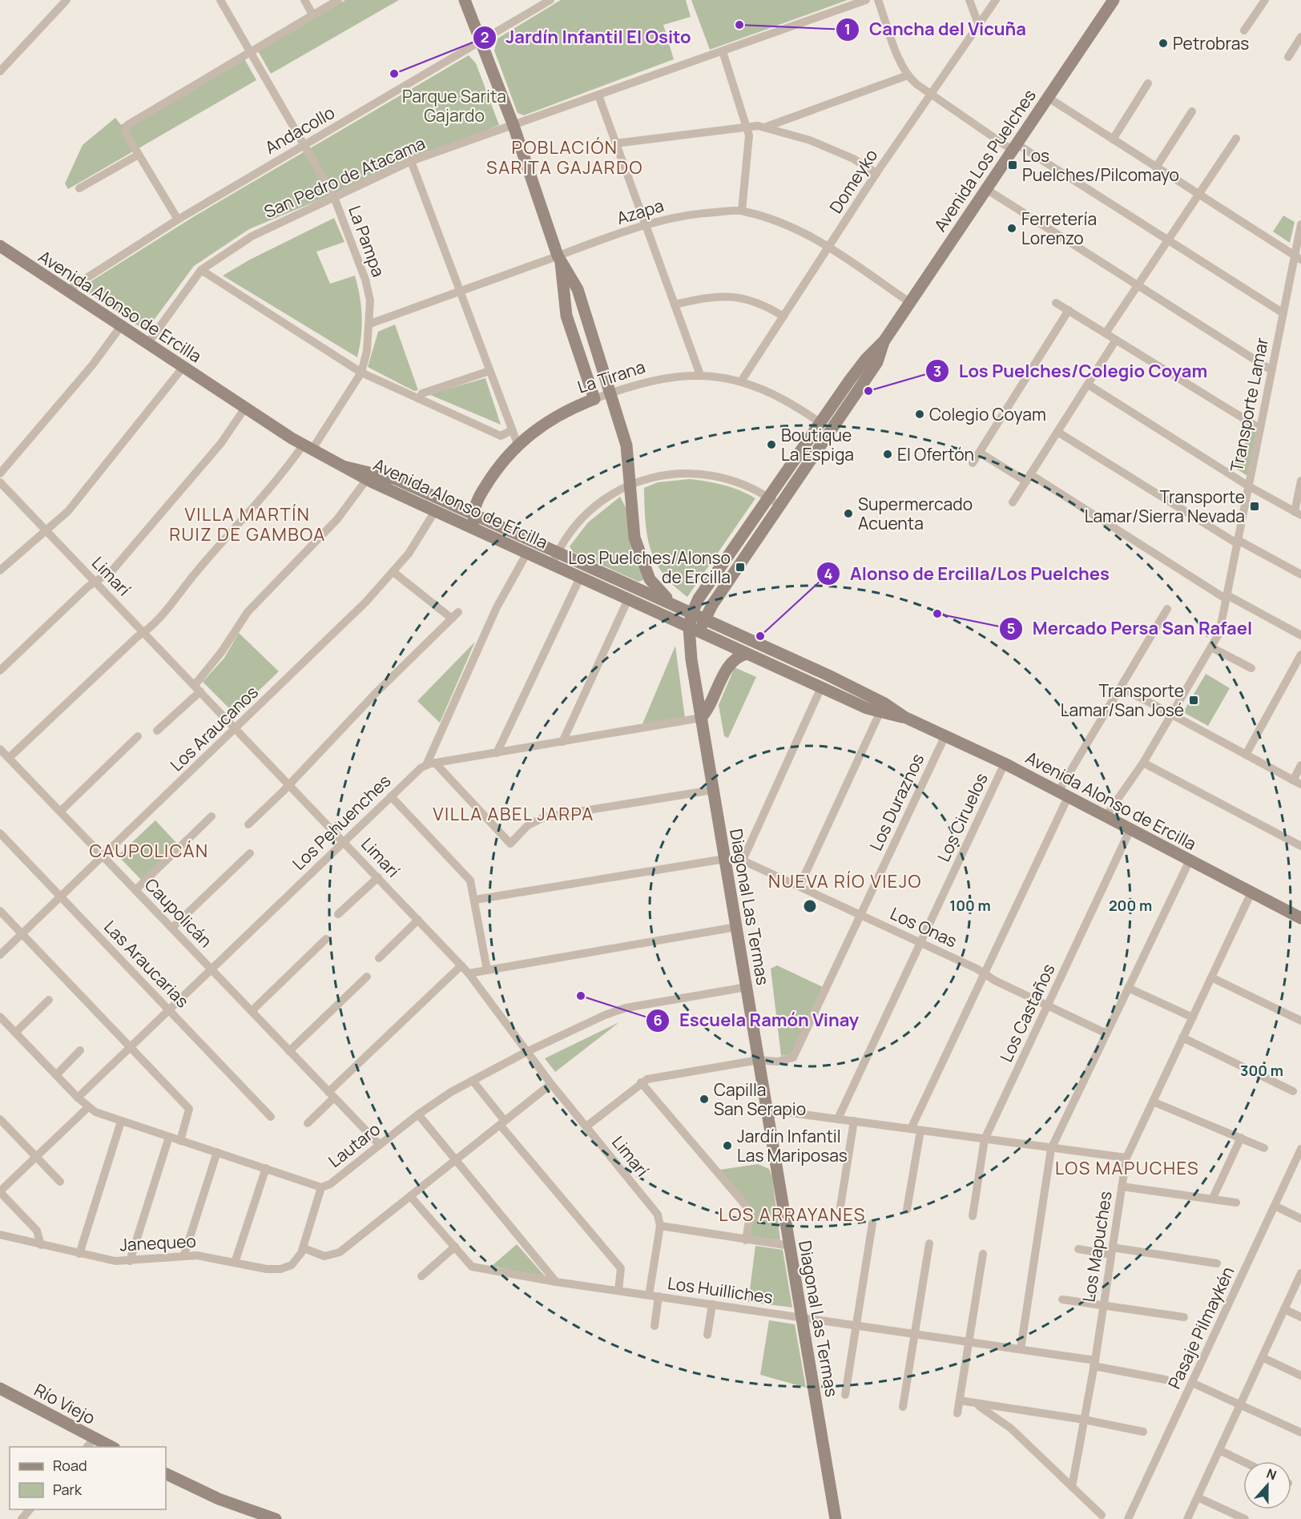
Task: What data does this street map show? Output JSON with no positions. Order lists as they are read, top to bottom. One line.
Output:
{"streets":{"main road":["Avenida Los Puelches","Avenida Alonso de Ercilla","La Tirana","Diagonal Las Termas","Río Viejo"],"street":["Andacollo","San Pedro de Atacama","Domeyko","Azapa","La Pampa","Transporte Lamar","Limarí","Los Araucanos","Los Duraznos","Los Ciruelos","Los Pehuenches","Caupolicán","Los Onas","Las Araucarias","Los Castaños","Lautaro","Janequeo","Los Mapuches","Los Huilliches","Pasaje Pilmaykén"]},"crossings":[["Andacollo","La Pampa"],["Andacollo","Avenida Alonso de Ercilla"],["Avenida Los Puelches","Azapa"],["Avenida Los Puelches","Avenida Alonso de Ercilla"],["Avenida Los Puelches","La Tirana"],["Avenida Los Puelches","Diagonal Las Termas"],["San Pedro de Atacama","La Pampa"],["San Pedro de Atacama","Avenida Alonso de Ercilla"],["Domeyko","Azapa"],["Domeyko","La Tirana"],["Azapa","La Pampa"],["La Pampa","Avenida Alonso de Ercilla"],["La Pampa","Limarí"],["La Pampa","Caupolicán"],["Avenida Alonso de Ercilla","La Tirana"],["Avenida Alonso de Ercilla","Transporte Lamar"],["Avenida Alonso de Ercilla","Los Araucanos"],["Avenida Alonso de Ercilla","Los Duraznos"],["Avenida Alonso de Ercilla","Los Ciruelos"],["Avenida Alonso de Ercilla","Diagonal Las Termas"],["Avenida Alonso de Ercilla","Los Castaños"],["Avenida Alonso de Ercilla","Los Mapuches"],["Limarí","Los Araucanos"],["Limarí","Los Pehuenches"],["Limarí","Lautaro"],["Los Araucanos","Caupolicán"],["Los Araucanos","Las Araucarias"],["Los Duraznos","Diagonal Las Termas"],["Los Duraznos","Los Onas"],["Los Ciruelos","Los Onas"],["Los Pehuenches","Diagonal Las Termas"],["Los Pehuenches","Caupolicán"],["Los Pehuenches","Las Araucarias"],["Los Pehuenches","Lautaro"],["Diagonal Las Termas","Los Onas"],["Diagonal Las Termas","Lautaro"],["Diagonal Las Termas","Los Huilliches"],["Caupolicán","Lautaro"],["Los Onas","Los Castaños"],["Lautaro","Janequeo"],["Los Mapuches","Los Huilliches"]],"districts":["POBLACIÓN SARITA GAJARDO","VILLA MARTÍN RUIZ DE GAMBOA","VILLA ABEL JARPA","CAUPOLICÁN","NUEVA RÍO VIEJO","LOS MAPUCHES","LOS ARRAYANES"],"parks":["Parque Sarita Gajardo"],"places":{"other":["Cancha del Vicuña","Petrobras","Jardín Infantil El Osito","Ferretería Lorenzo","Los Puelches/Colegio Coyam","Colegio Coyam","Boutique La Espiga","El Ofertón","Supermercado Acuenta","Mercado Persa San Rafael","Alonso de Ercilla/Los Puelches","Escuela Ramón Vinay","Capilla San Serapio","Jardín Infantil Las Mariposas"],"transit":["Los Puelches/Pilcomayo","Transporte Lamar/Sierra Nevada","Los Puelches/Alonso de Ercilla","Transporte Lamar/San José"]},"legend":["Road","Park"],"north":"top","rings":["100 m","200 m","300 m"]}
